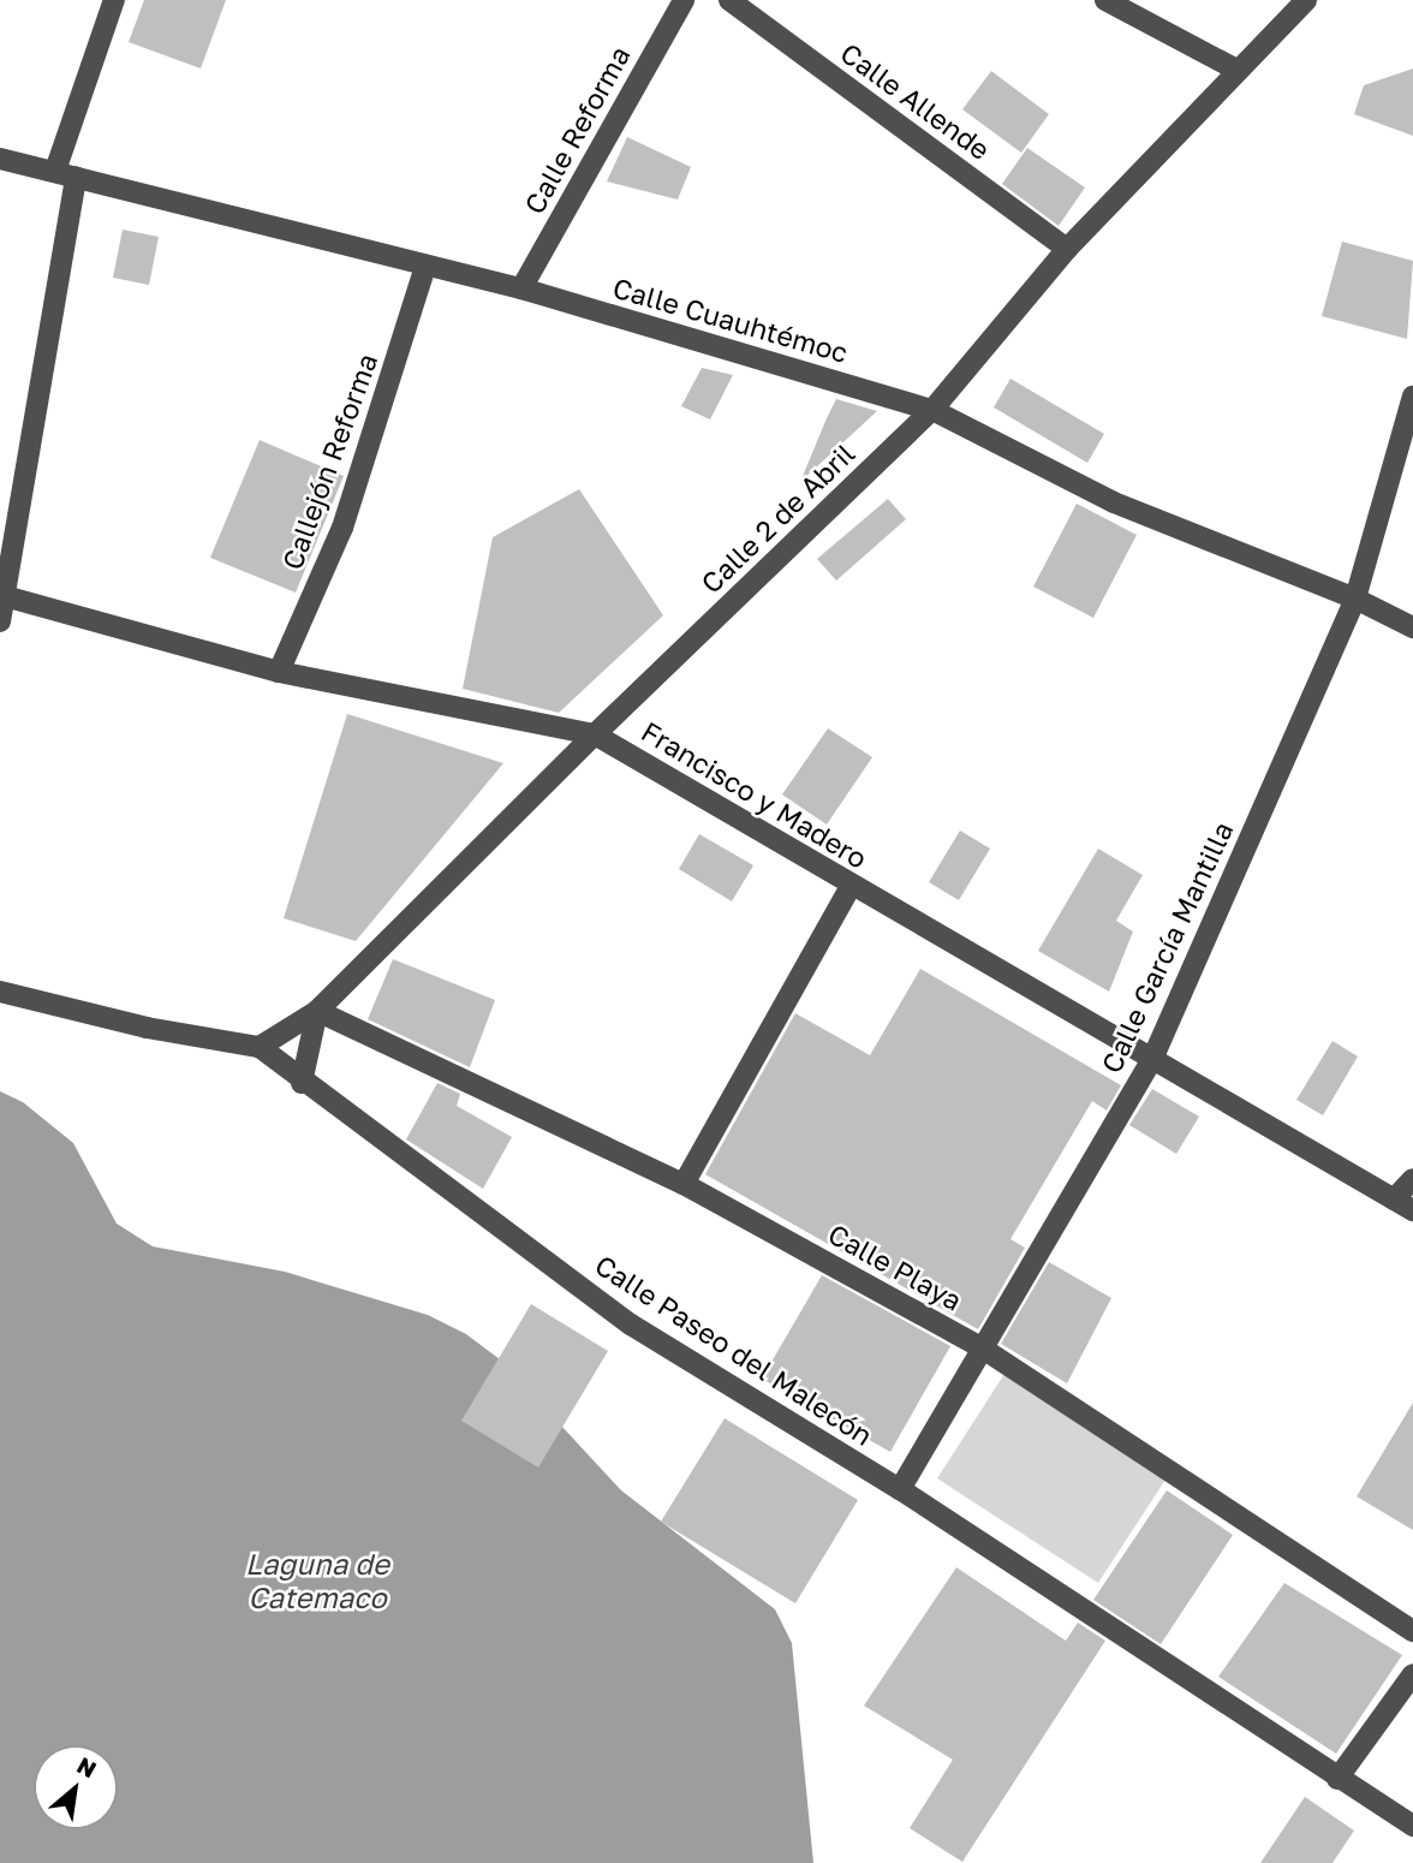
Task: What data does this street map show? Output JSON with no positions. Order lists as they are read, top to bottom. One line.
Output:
{"streets":{"street":["Calle Allende","Calle Reforma","Calle Cuauhtémoc","Callejón Reforma","Calle 2 de Abril","Francisco y Madero","Calle García Mantilla","Calle Playa","Calle Paseo del Malecón"]},"crossings":[["Calle Allende","Calle 2 de Abril"],["Calle Reforma","Calle Cuauhtémoc"],["Calle Cuauhtémoc","Callejón Reforma"],["Calle Cuauhtémoc","Calle 2 de Abril"],["Calle Cuauhtémoc","Calle García Mantilla"],["Callejón Reforma","Francisco y Madero"],["Calle 2 de Abril","Francisco y Madero"],["Calle 2 de Abril","Calle Playa"],["Calle 2 de Abril","Calle Paseo del Malecón"],["Francisco y Madero","Calle García Mantilla"],["Calle García Mantilla","Calle Playa"],["Calle García Mantilla","Calle Paseo del Malecón"]],"water":["Laguna de Catemaco"],"north":"top right"}
